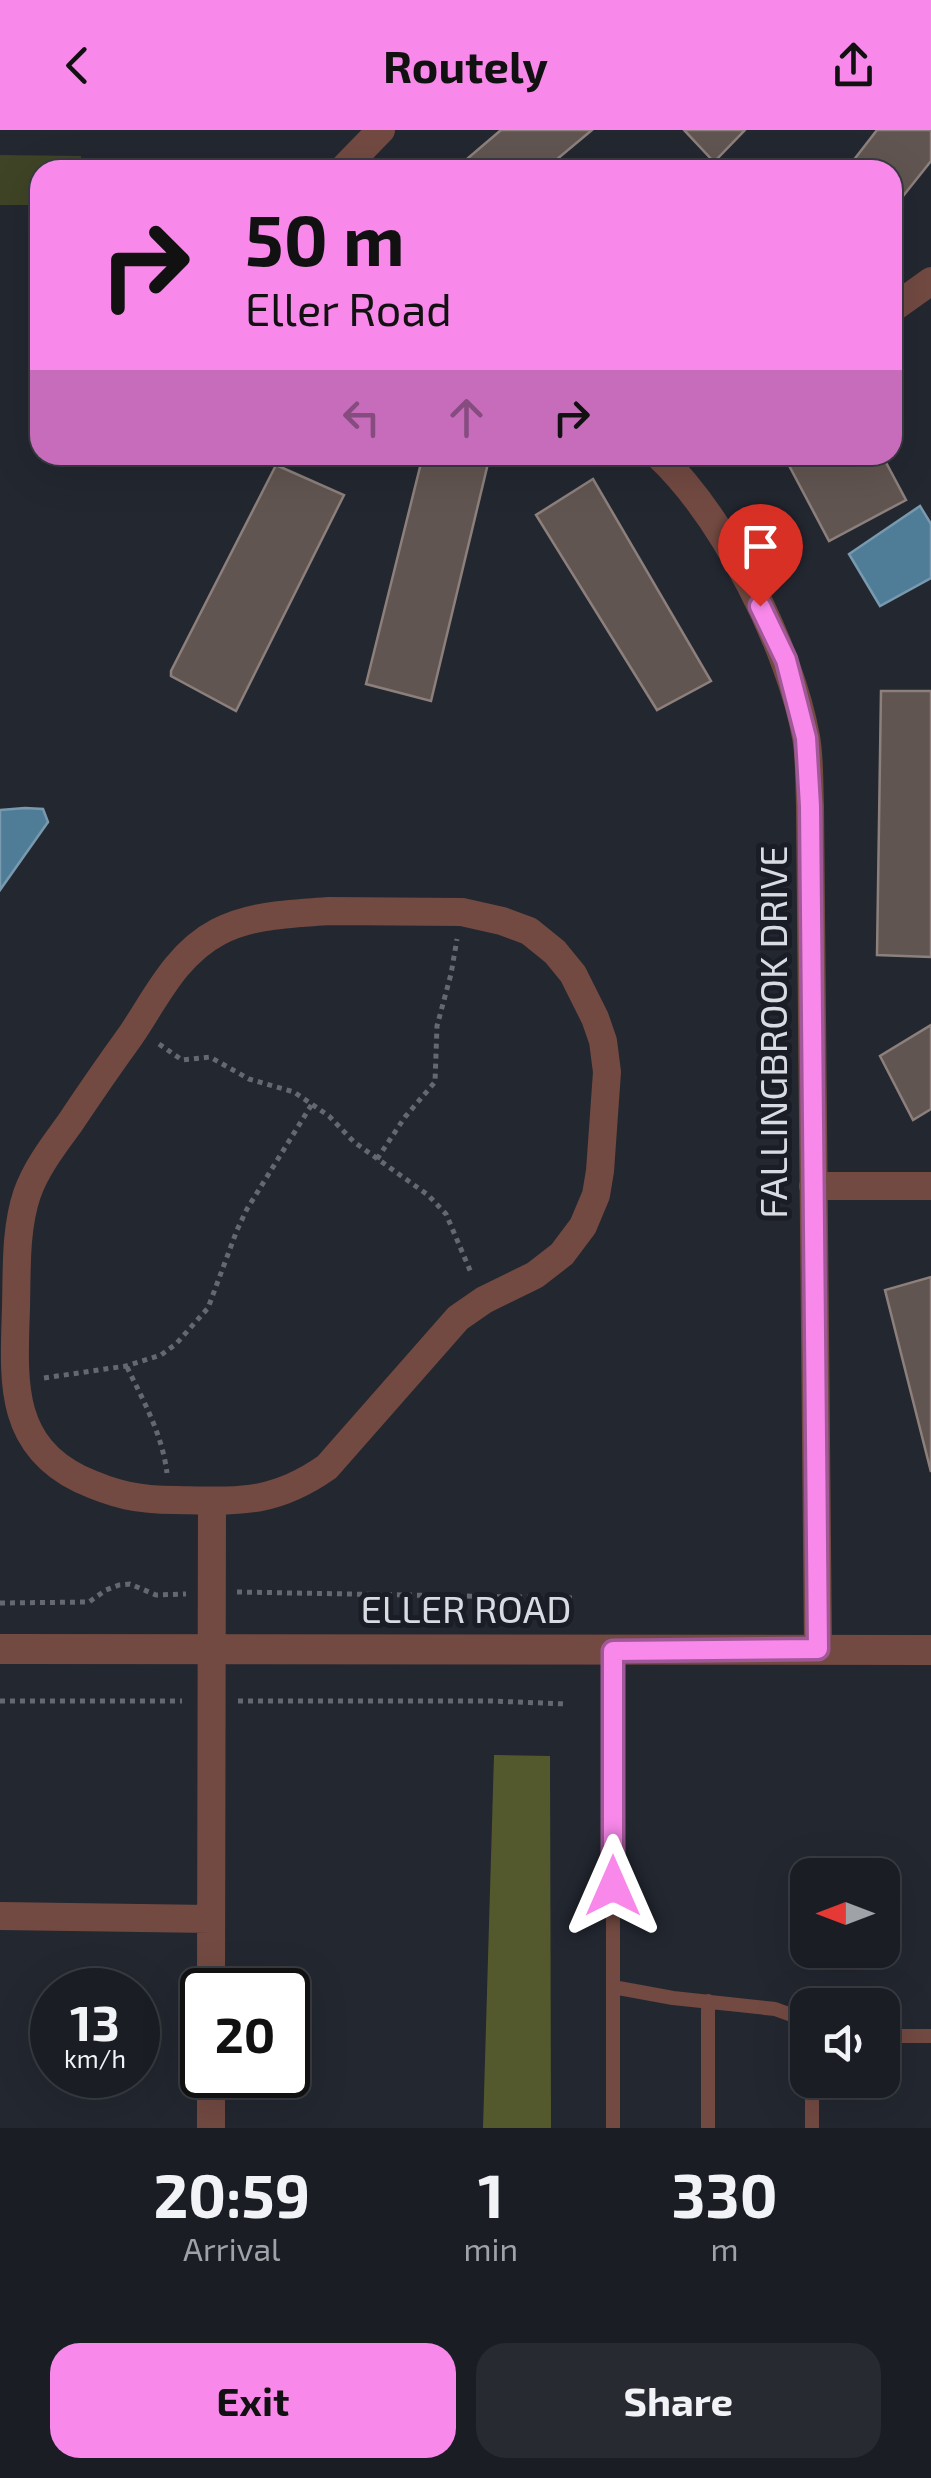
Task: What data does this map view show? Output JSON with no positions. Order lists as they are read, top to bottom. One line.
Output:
{"streets":{"street":["FALLINGBROOK DRIVE","ELLER ROAD"]},"crossings":[["FALLINGBROOK DRIVE","ELLER ROAD"]],"north":"left","page":{"header":"Routely","turn":["50 m","Eller Road"],"speed":"13 km/h","limit":"20","eta":["20:59","Arrival","1","min","330","m"],"buttons":["Exit","Share"]}}
